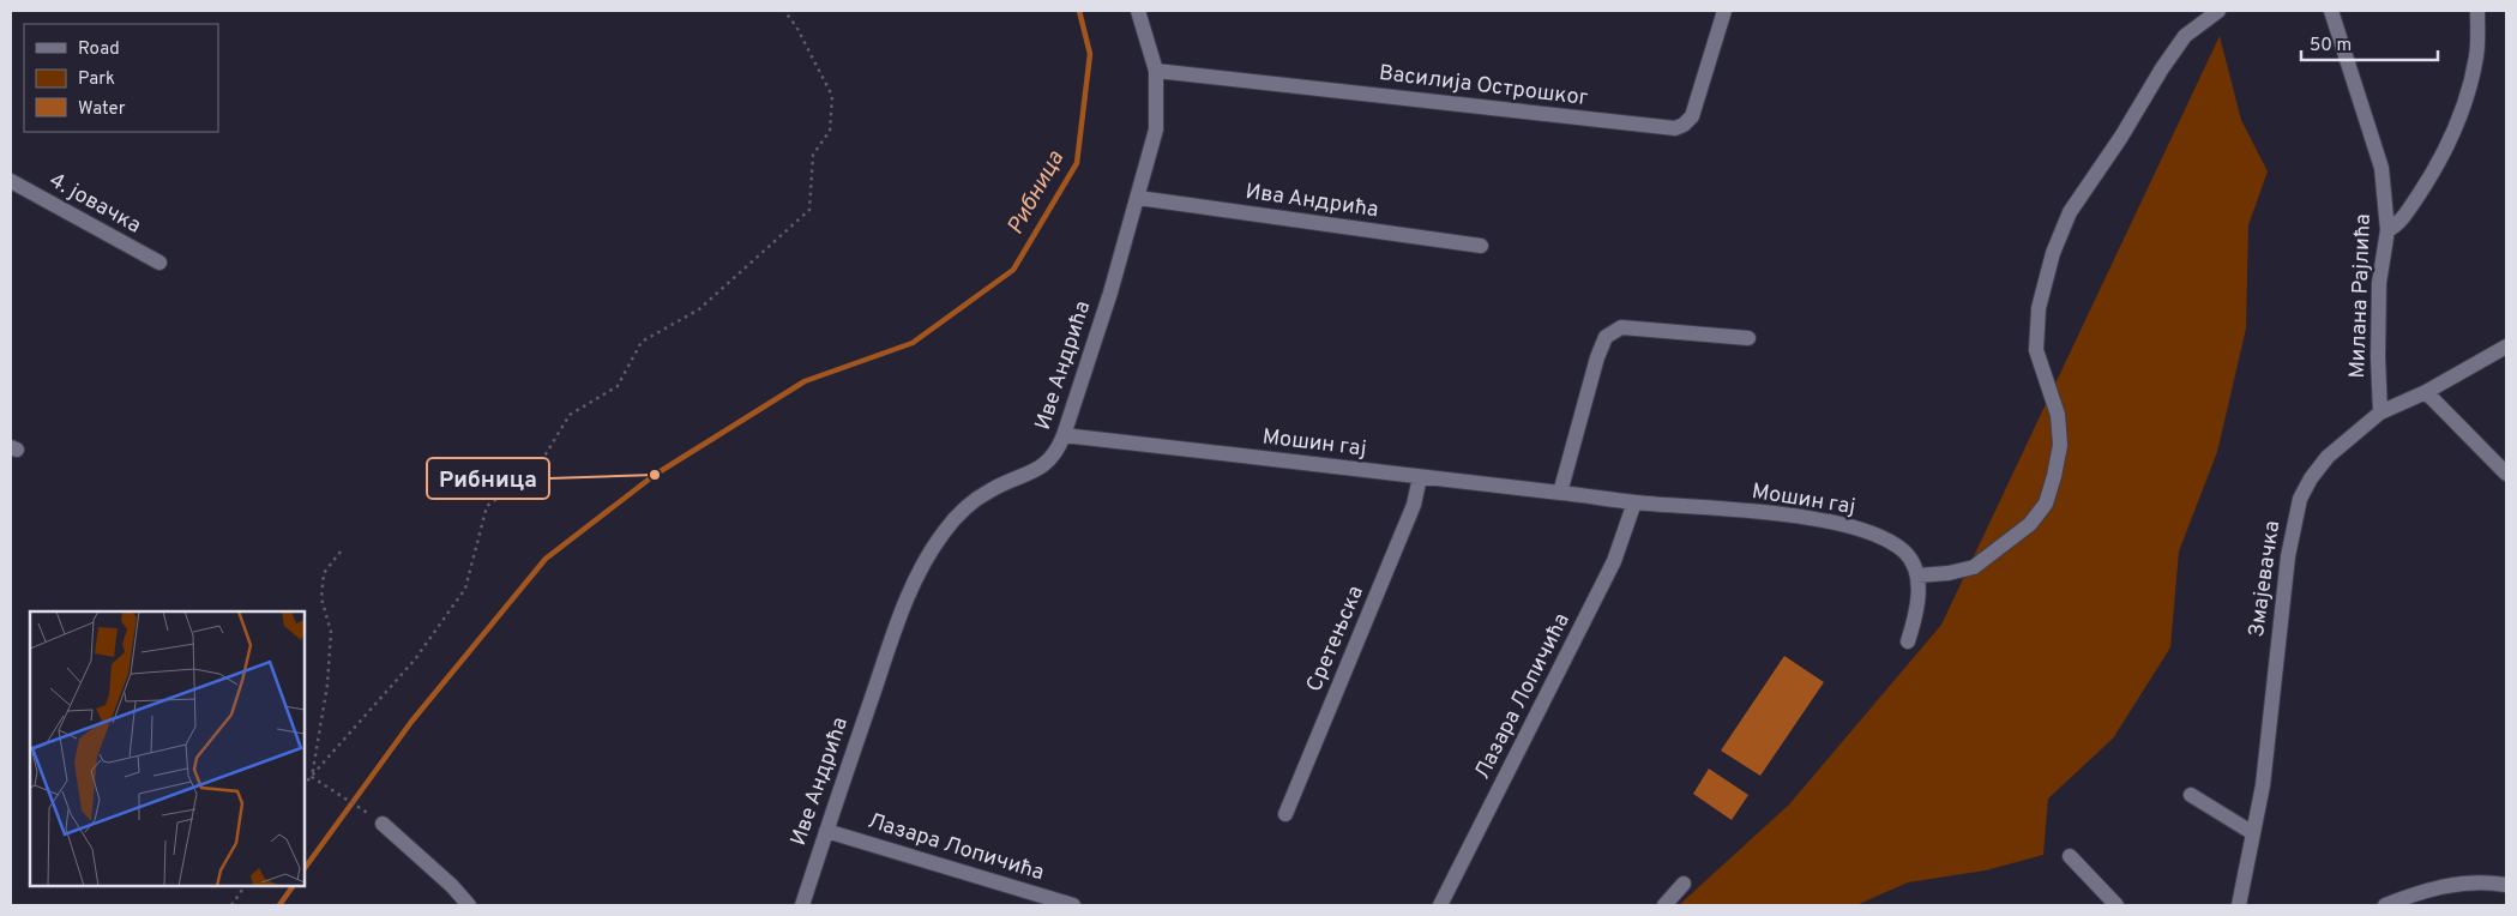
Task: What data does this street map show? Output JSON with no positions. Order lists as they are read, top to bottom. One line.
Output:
{"streets":{"street":["Василија Острошког","Ива Андрића","4. јовачка","Милана Рајлића","Иве Андрића","Мошин гај","Змајевачка","Сретењска","Лазара Лопичића"]},"crossings":[["Василија Острошког","Иве Андрића"],["Ива Андрића","Иве Андрића"],["Милана Рајлића","Змајевачка"],["Иве Андрића","Мошин гај"],["Иве Андрића","Лазара Лопичића"],["Мошин гај","Сретењска"],["Мошин гај","Лазара Лопичића"]],"water":["Рибница"],"places":["Рибница"],"legend":["Road","Park","Water"],"scale_bar":"50 m"}
